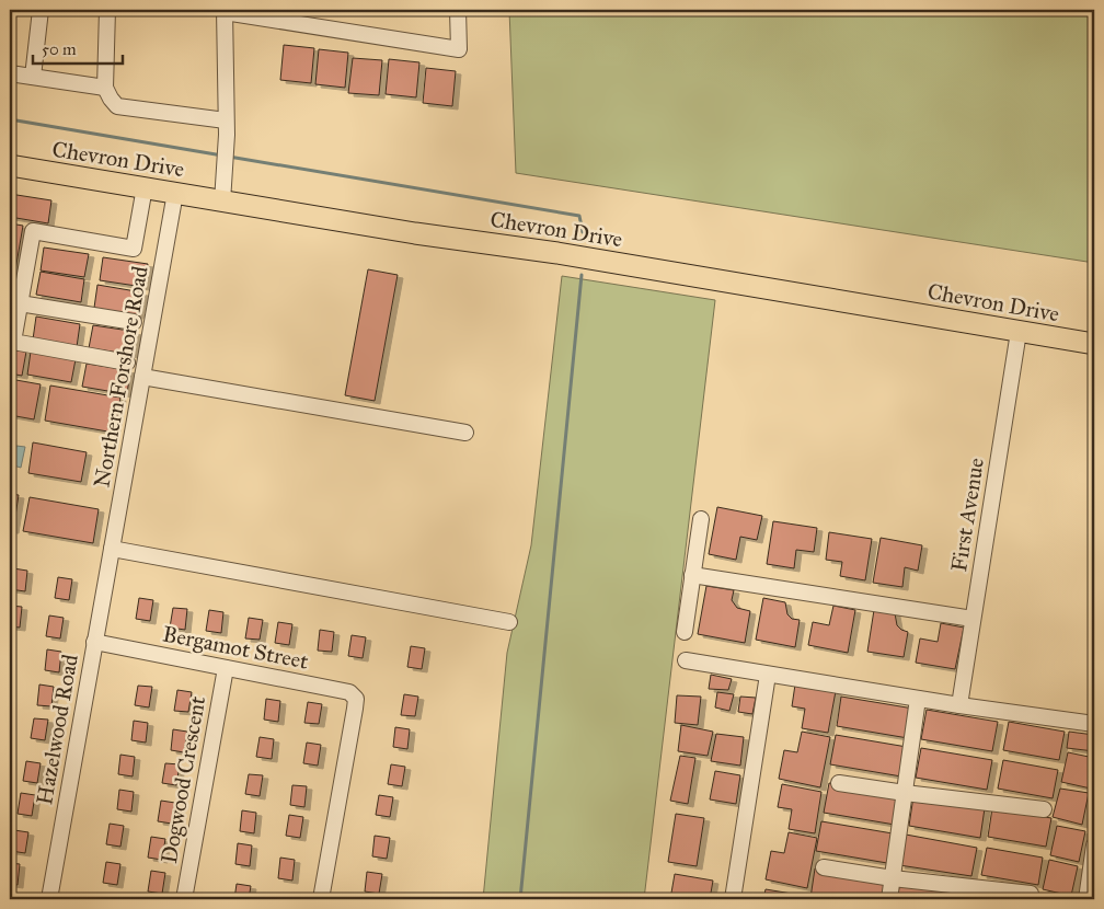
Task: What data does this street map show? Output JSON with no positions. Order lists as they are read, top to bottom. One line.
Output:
{"streets":{"main road":["Chevron Drive"],"street":["Northern Forshore Road","First Avenue","Bergamot Street","Hazelwood Road","Dogwood Crescent"]},"crossings":[["Chevron Drive","Northern Forshore Road"],["Chevron Drive","First Avenue"],["Northern Forshore Road","Hazelwood Road"],["Bergamot Street","Hazelwood Road"],["Bergamot Street","Dogwood Crescent"]],"scale_bar":"50 m"}
